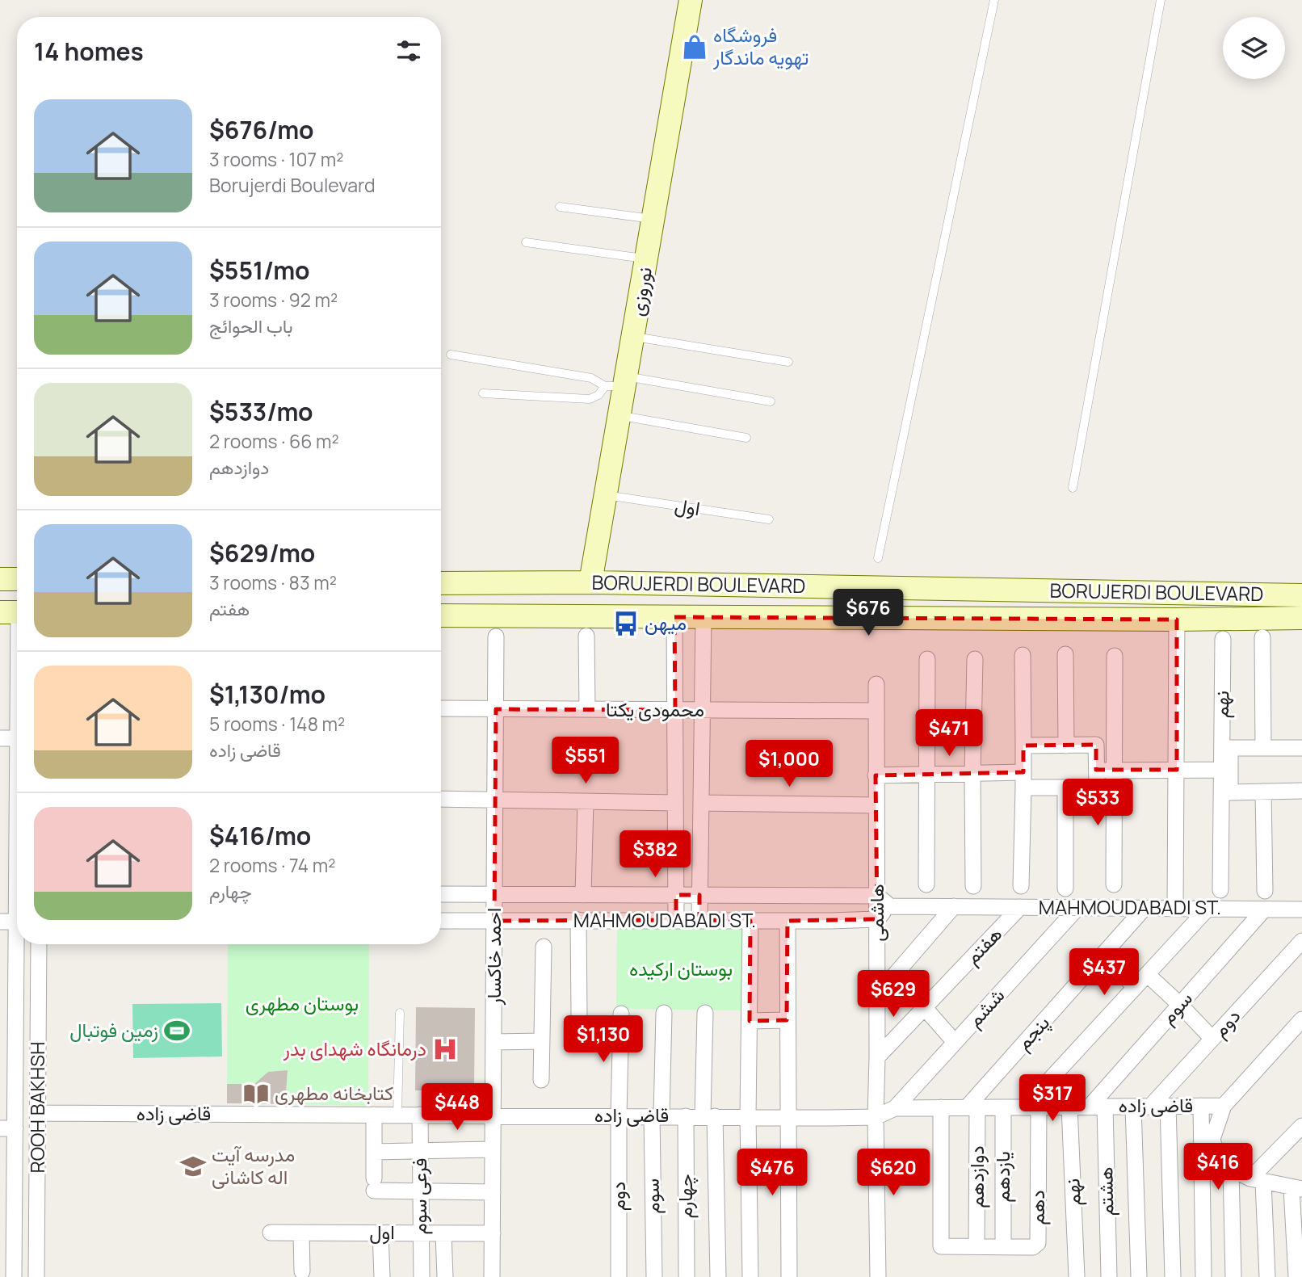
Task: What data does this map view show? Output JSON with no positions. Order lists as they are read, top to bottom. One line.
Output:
{"streets":{"main road":["نوروزی","BORUJERDI BOULEVARD"],"street":["اول","نهم","محمودی یکتا","MAHMOUDABADI ST.","هاشمی","هفتم","احمد خاکسار","ششم","سوم","دوم","پنجم","قاضی زاده","ROOH BAKHSH","دوازدهم","یازدهم","هشتم","فرعی سوم","چهارم","دهم"]},"crossings":[["نوروزی","اول"],["نوروزی","BORUJERDI BOULEVARD"],["اول","احمد خاکسار"],["اول","فرعی سوم"],["نهم","قاضی زاده"],["محمودی یکتا","هاشمی"],["محمودی یکتا","احمد خاکسار"],["MAHMOUDABADI ST.","هاشمی"],["MAHMOUDABADI ST.","هفتم"],["MAHMOUDABADI ST.","احمد خاکسار"],["MAHMOUDABADI ST.","ششم"],["MAHMOUDABADI ST.","سوم"],["MAHMOUDABADI ST.","پنجم"],["هاشمی","هفتم"],["هاشمی","قاضی زاده"],["احمد خاکسار","قاضی زاده"],["ششم","قاضی زاده"],["سوم","قاضی زاده"],["سوم","هشتم"],["دوم","قاضی زاده"],["پنجم","قاضی زاده"],["پنجم","دوازدهم"],["قاضی زاده","ROOH BAKHSH"],["قاضی زاده","دوازدهم"],["قاضی زاده","یازدهم"],["قاضی زاده","هشتم"],["قاضی زاده","فرعی سوم"],["قاضی زاده","چهارم"],["قاضی زاده","دهم"],["دوازدهم","دهم"],["یازدهم","دهم"]],"parks":["بوستان ارکیده","بوستان مطهری"],"places":{"shop":["فروشگاه تهویه ماندگار"],"bus stop":["میهن"],"sports":["زمین فوتبال"],"hospital":["درمانگاه شهدای بدر"],"library":["کتابخانه مطهری"],"school or university":["مدرسه آیت اله کاشانی"]},"page":{"heading":"14 homes","list":[{"name":"$676/mo","note":"3 rooms · 107 m² · Borujerdi Boulevard"},{"name":"$551/mo","note":"3 rooms · 92 m² · باب الحوائج"},{"name":"$533/mo","note":"2 rooms · 66 m² · دوازدهم"},{"name":"$629/mo","note":"3 rooms · 83 m² · هفتم"},{"name":"$1,130/mo","note":"5 rooms · 148 m² · قاضی زاده"},{"name":"$416/mo","note":"2 rooms · 74 m² · چهارم"}],"price":["$676","$471","$551","$1,000","$533","$382","$437","$629","$1,130","$317","$448","$416","$476","$620"]}}
